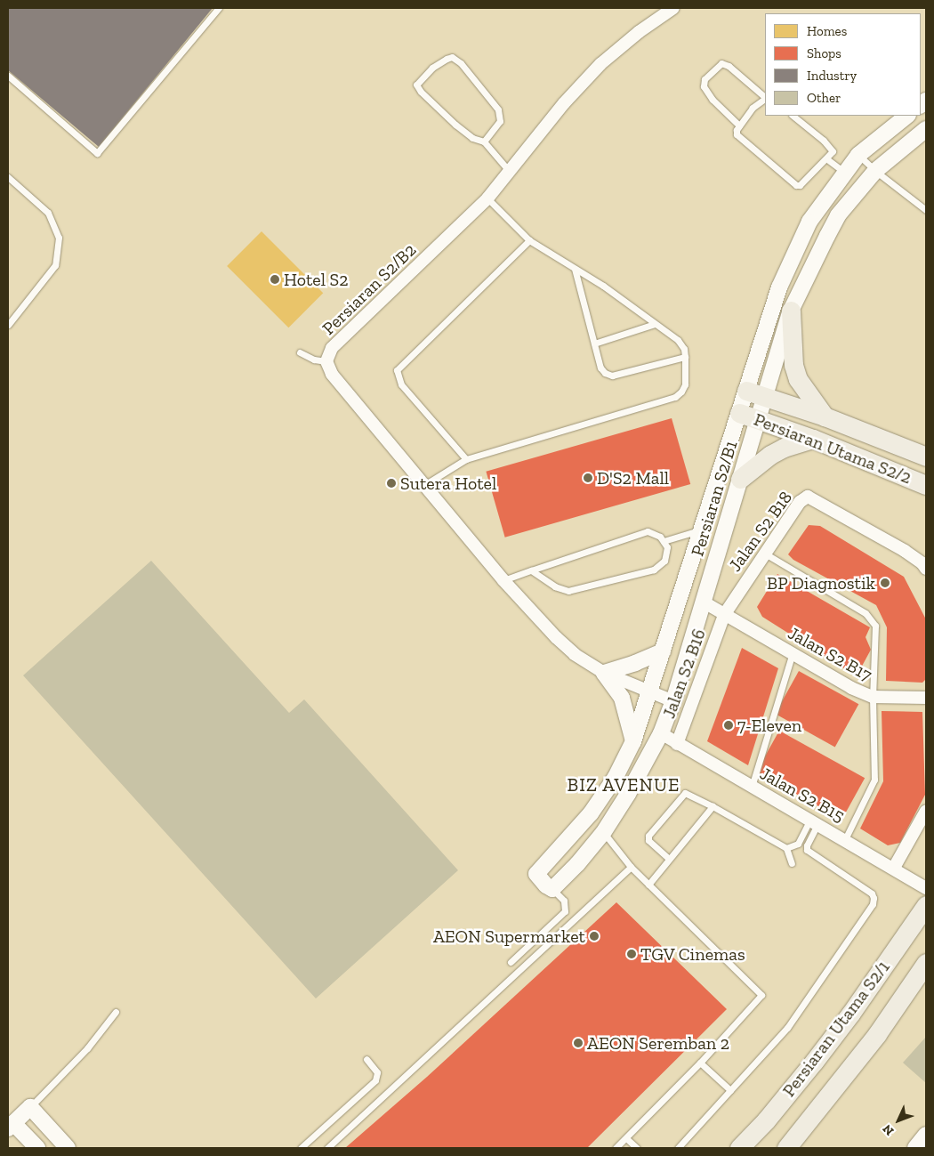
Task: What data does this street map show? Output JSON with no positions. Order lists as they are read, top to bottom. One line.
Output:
{"streets":{"main road":["Persiaran Utama S2/2","Persiaran Utama S2/1"],"street":["Persiaran S2/B2","Persiaran S2/B1","Jalan S2 B18","Jalan S2 B17","Jalan S2 B16","Jalan S2 B15"]},"crossings":[["Persiaran S2/B2","Persiaran S2/B1"],["Persiaran Utama S2/2","Persiaran S2/B1"],["Persiaran S2/B1","Jalan S2 B17"],["Persiaran S2/B1","Jalan S2 B15"],["Jalan S2 B18","Jalan S2 B17"],["Jalan S2 B18","Jalan S2 B16"],["Jalan S2 B17","Jalan S2 B16"],["Jalan S2 B16","Jalan S2 B15"]],"districts":["BIZ AVENUE"],"places":["Hotel S2","D'S2 Mall","Sutera Hotel","BP Diagnostik","7-Eleven","AEON Supermarket","TGV Cinemas","AEON Seremban 2"],"legend":["Homes","Shops","Industry","Other"],"north":"bottom left"}
